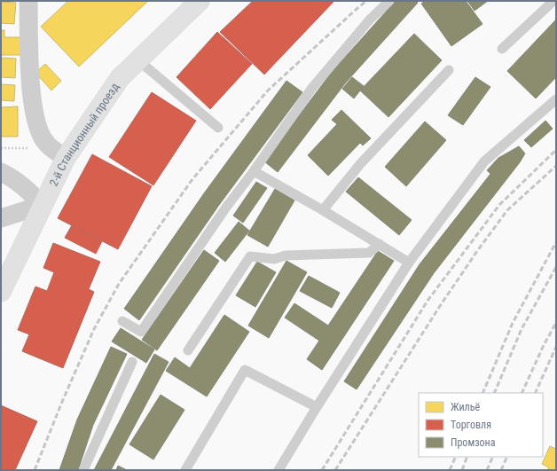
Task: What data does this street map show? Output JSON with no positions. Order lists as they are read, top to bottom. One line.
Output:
{"streets":{"main road":["2-й Станционный проезд"]},"legend":["Жильё","Торговля","Промзона"]}
